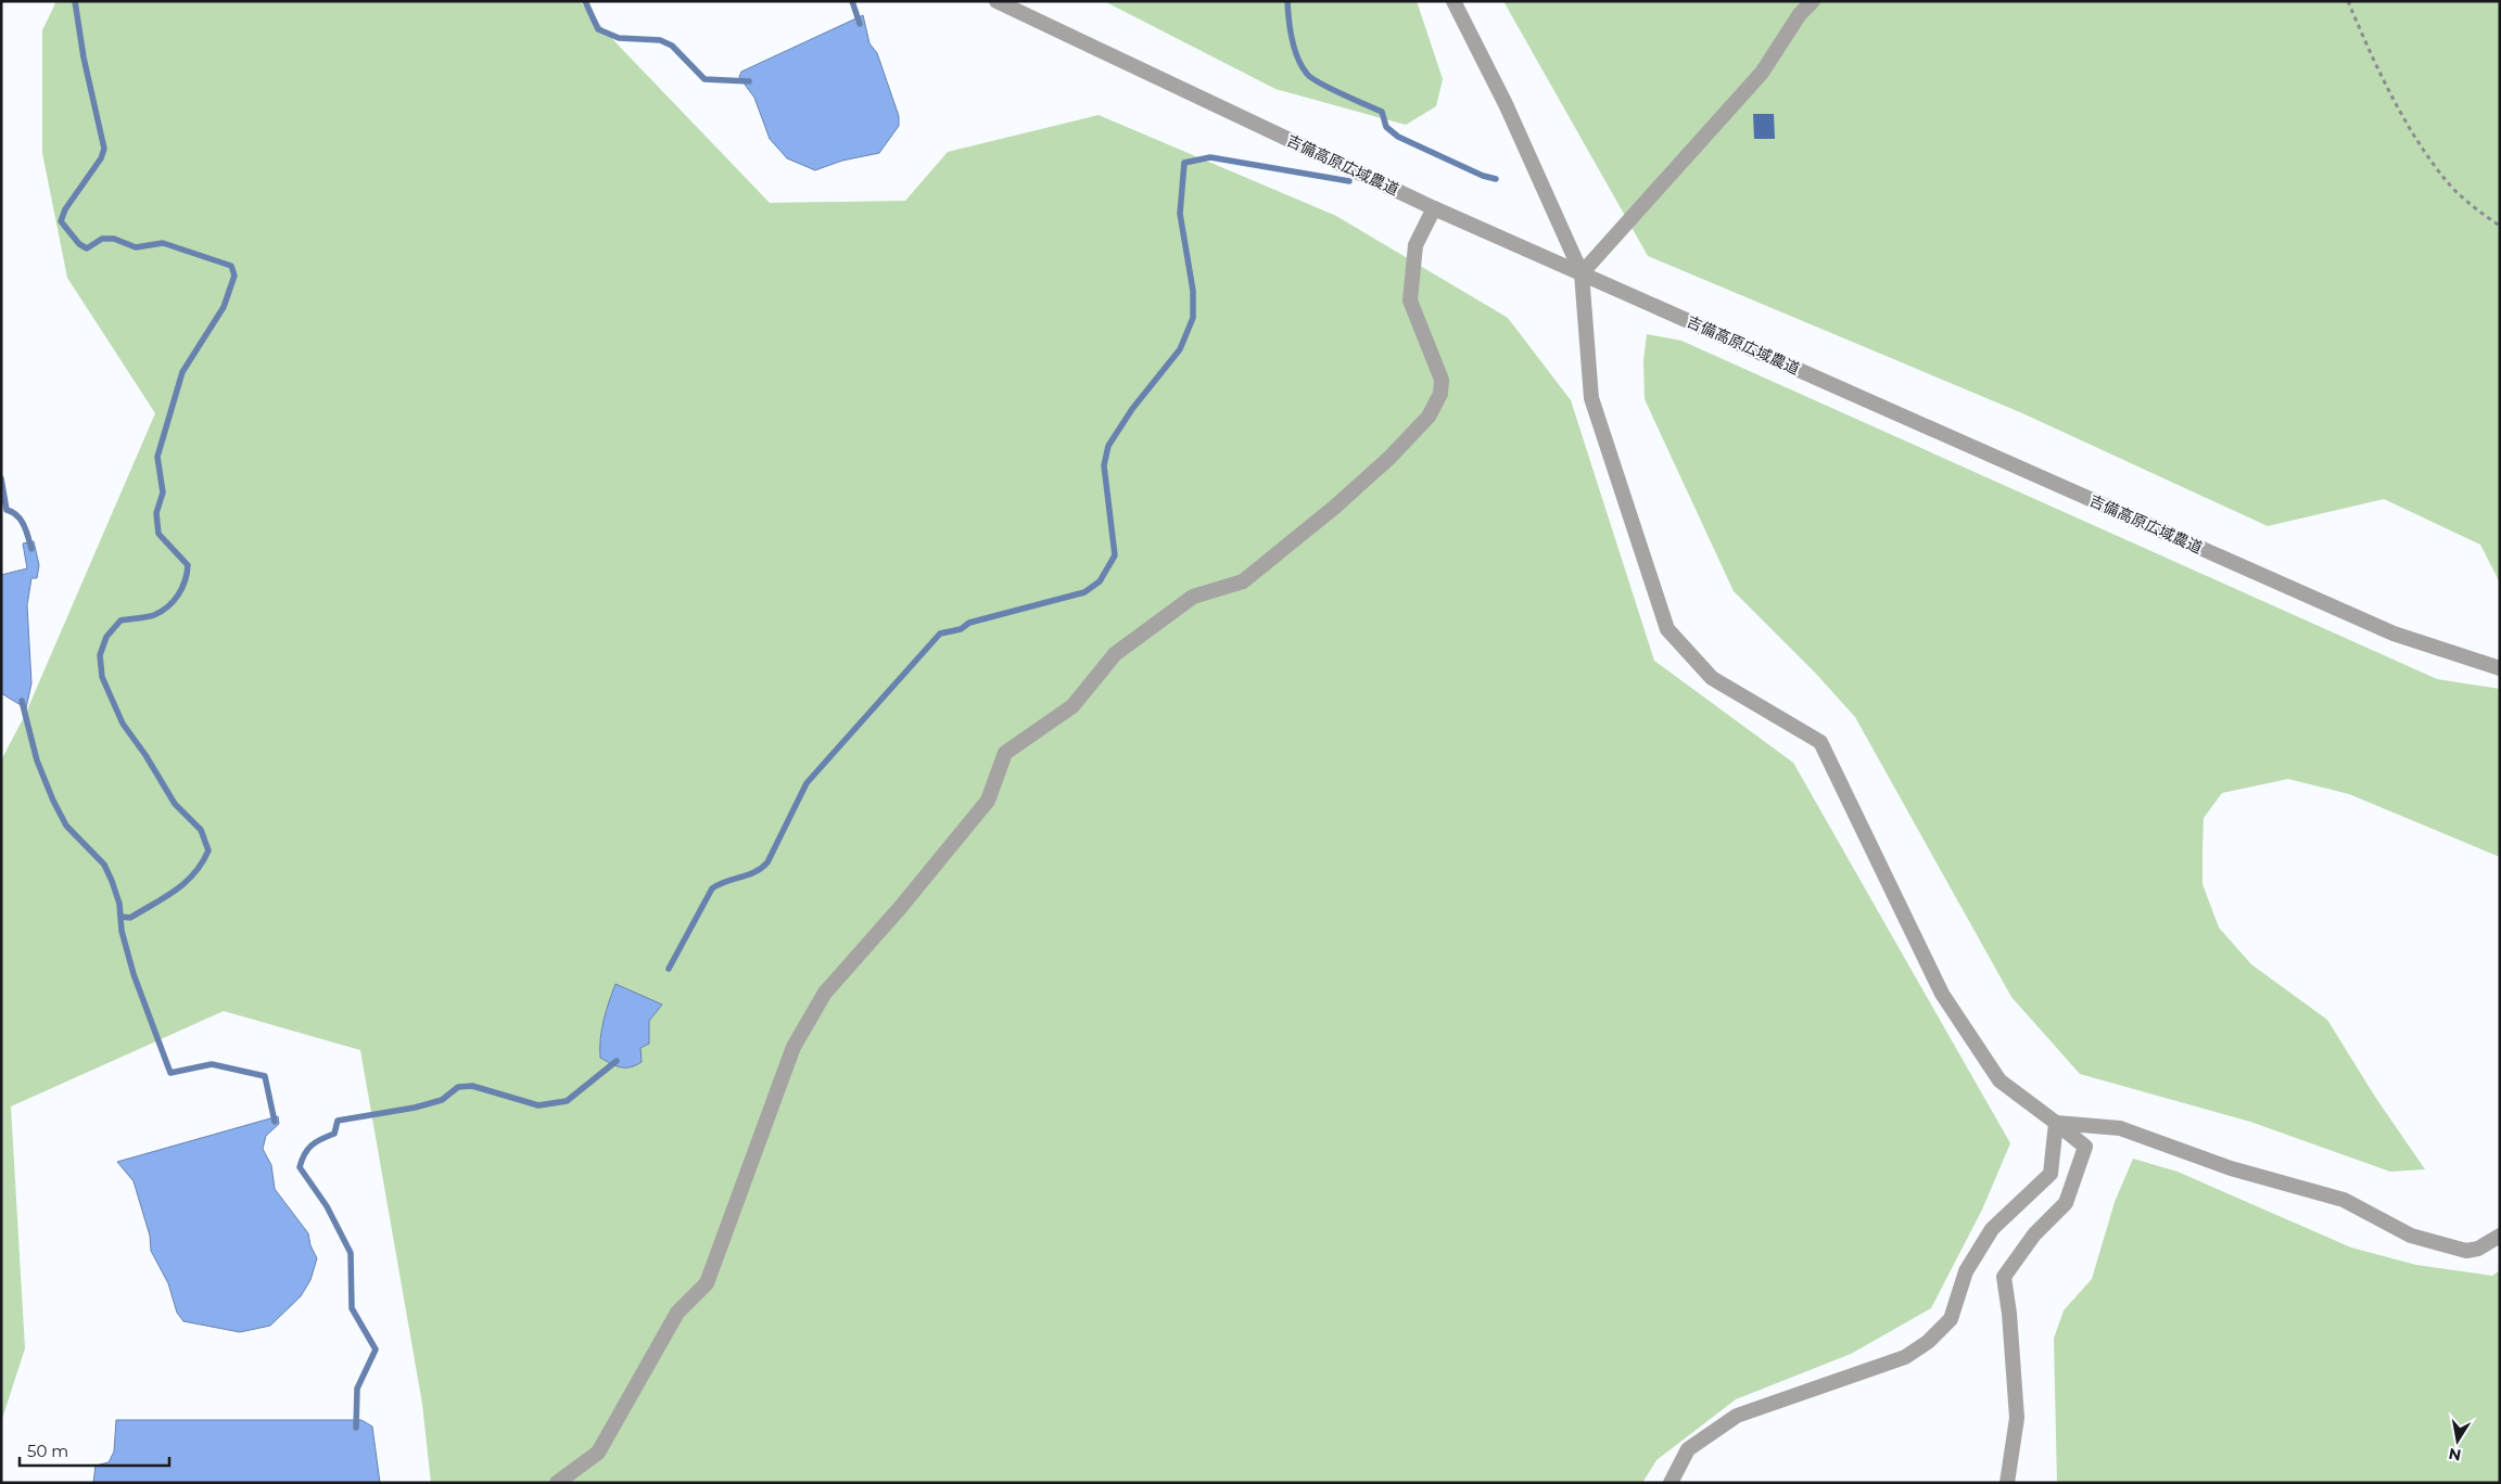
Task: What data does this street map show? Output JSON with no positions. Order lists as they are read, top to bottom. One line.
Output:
{"streets":{"street":["吉備高原広域農道"]},"scale_bar":"50 m","north":"bottom"}
